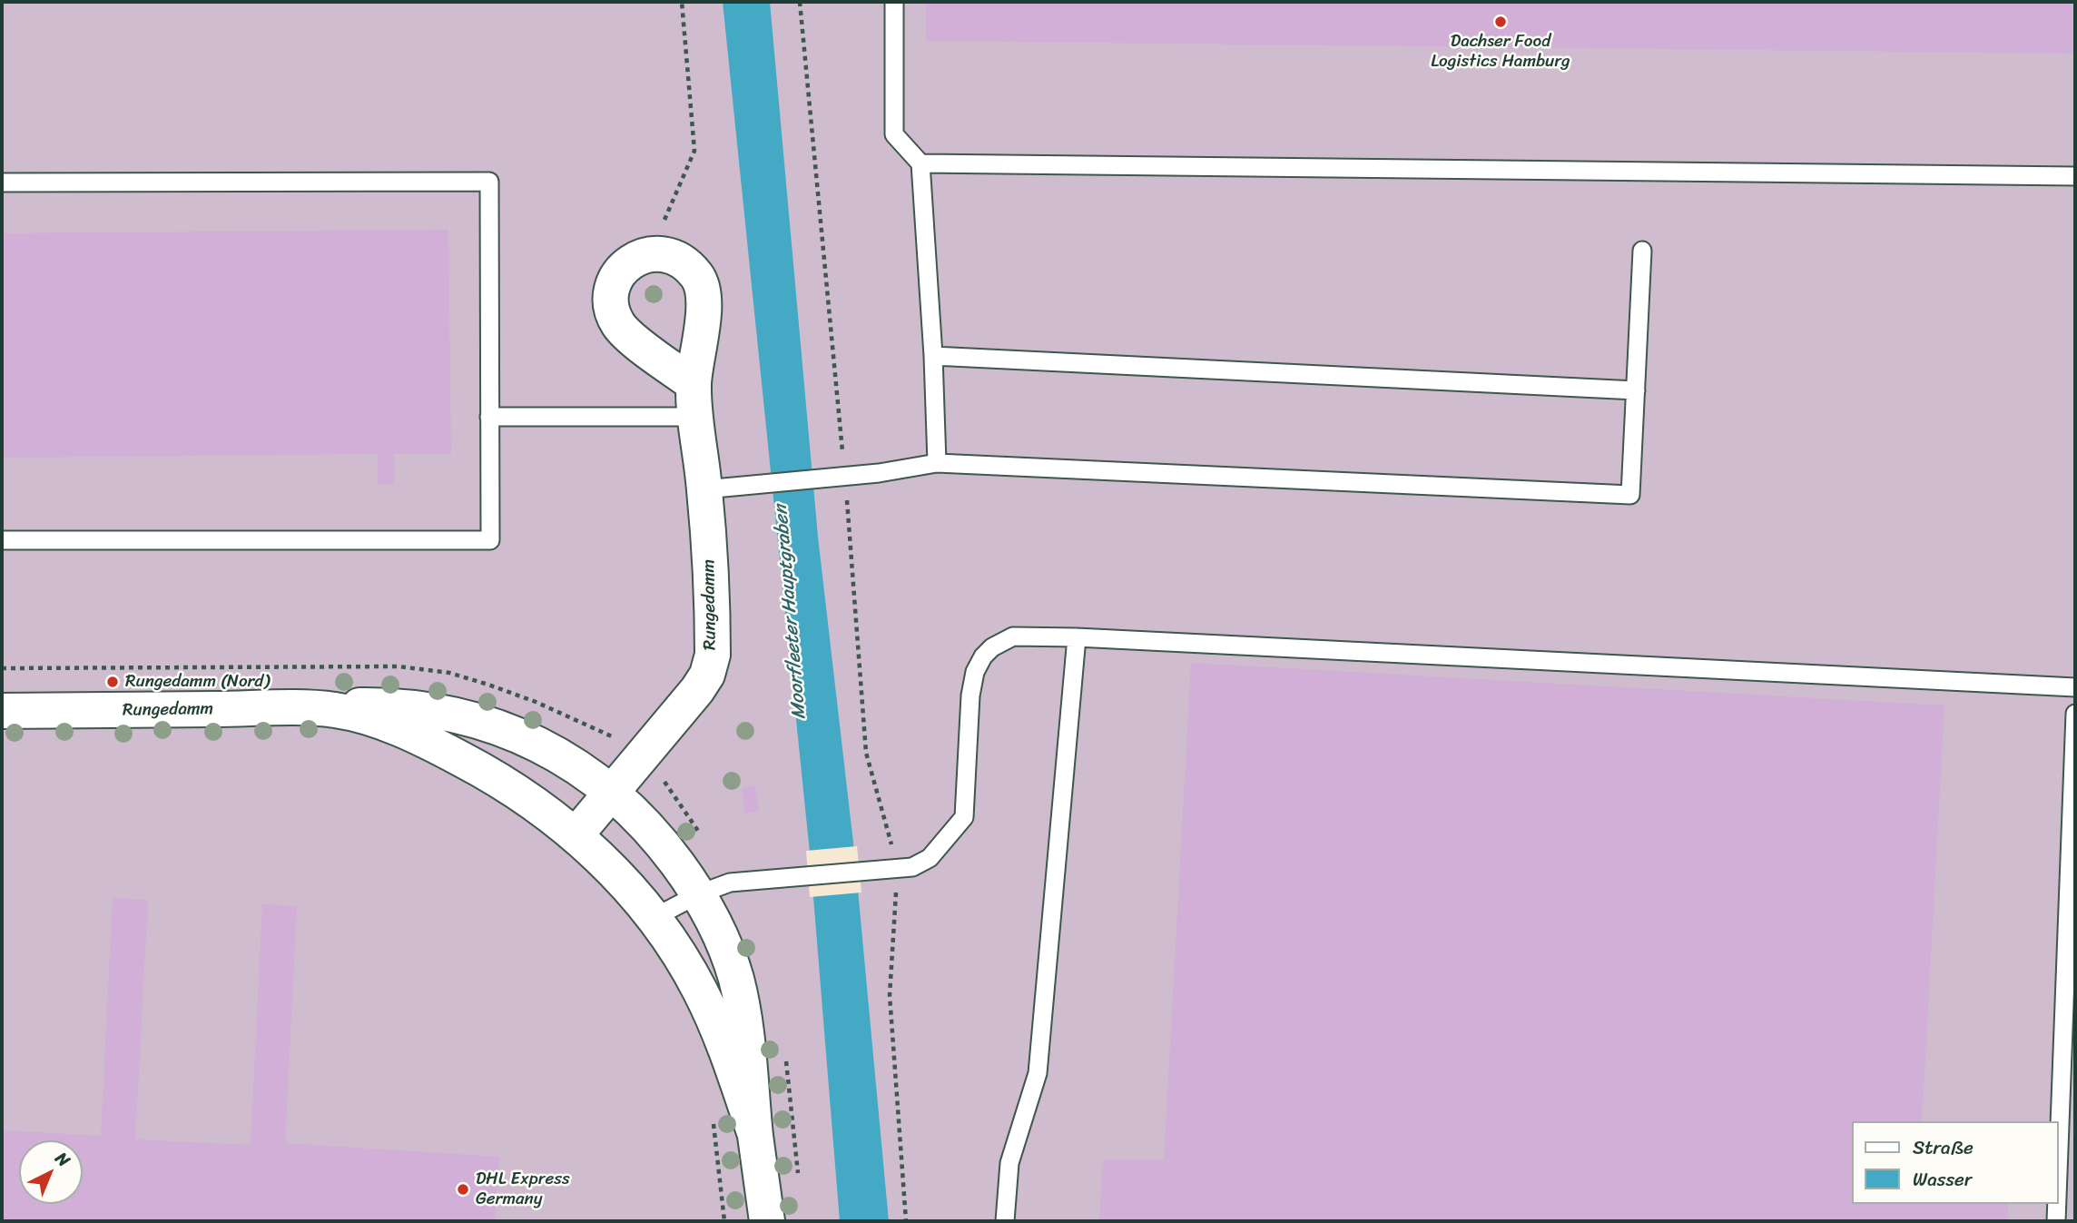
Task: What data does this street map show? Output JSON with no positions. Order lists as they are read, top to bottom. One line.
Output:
{"streets":{"street":["Rungedamm"]},"water":["Moorfleeter Hauptgraben"],"places":["Dachser Food Logistics Hamburg","Rungedamm (Nord)","DHL Express Germany"],"legend":["Straße","Wasser"],"north":"top right"}
